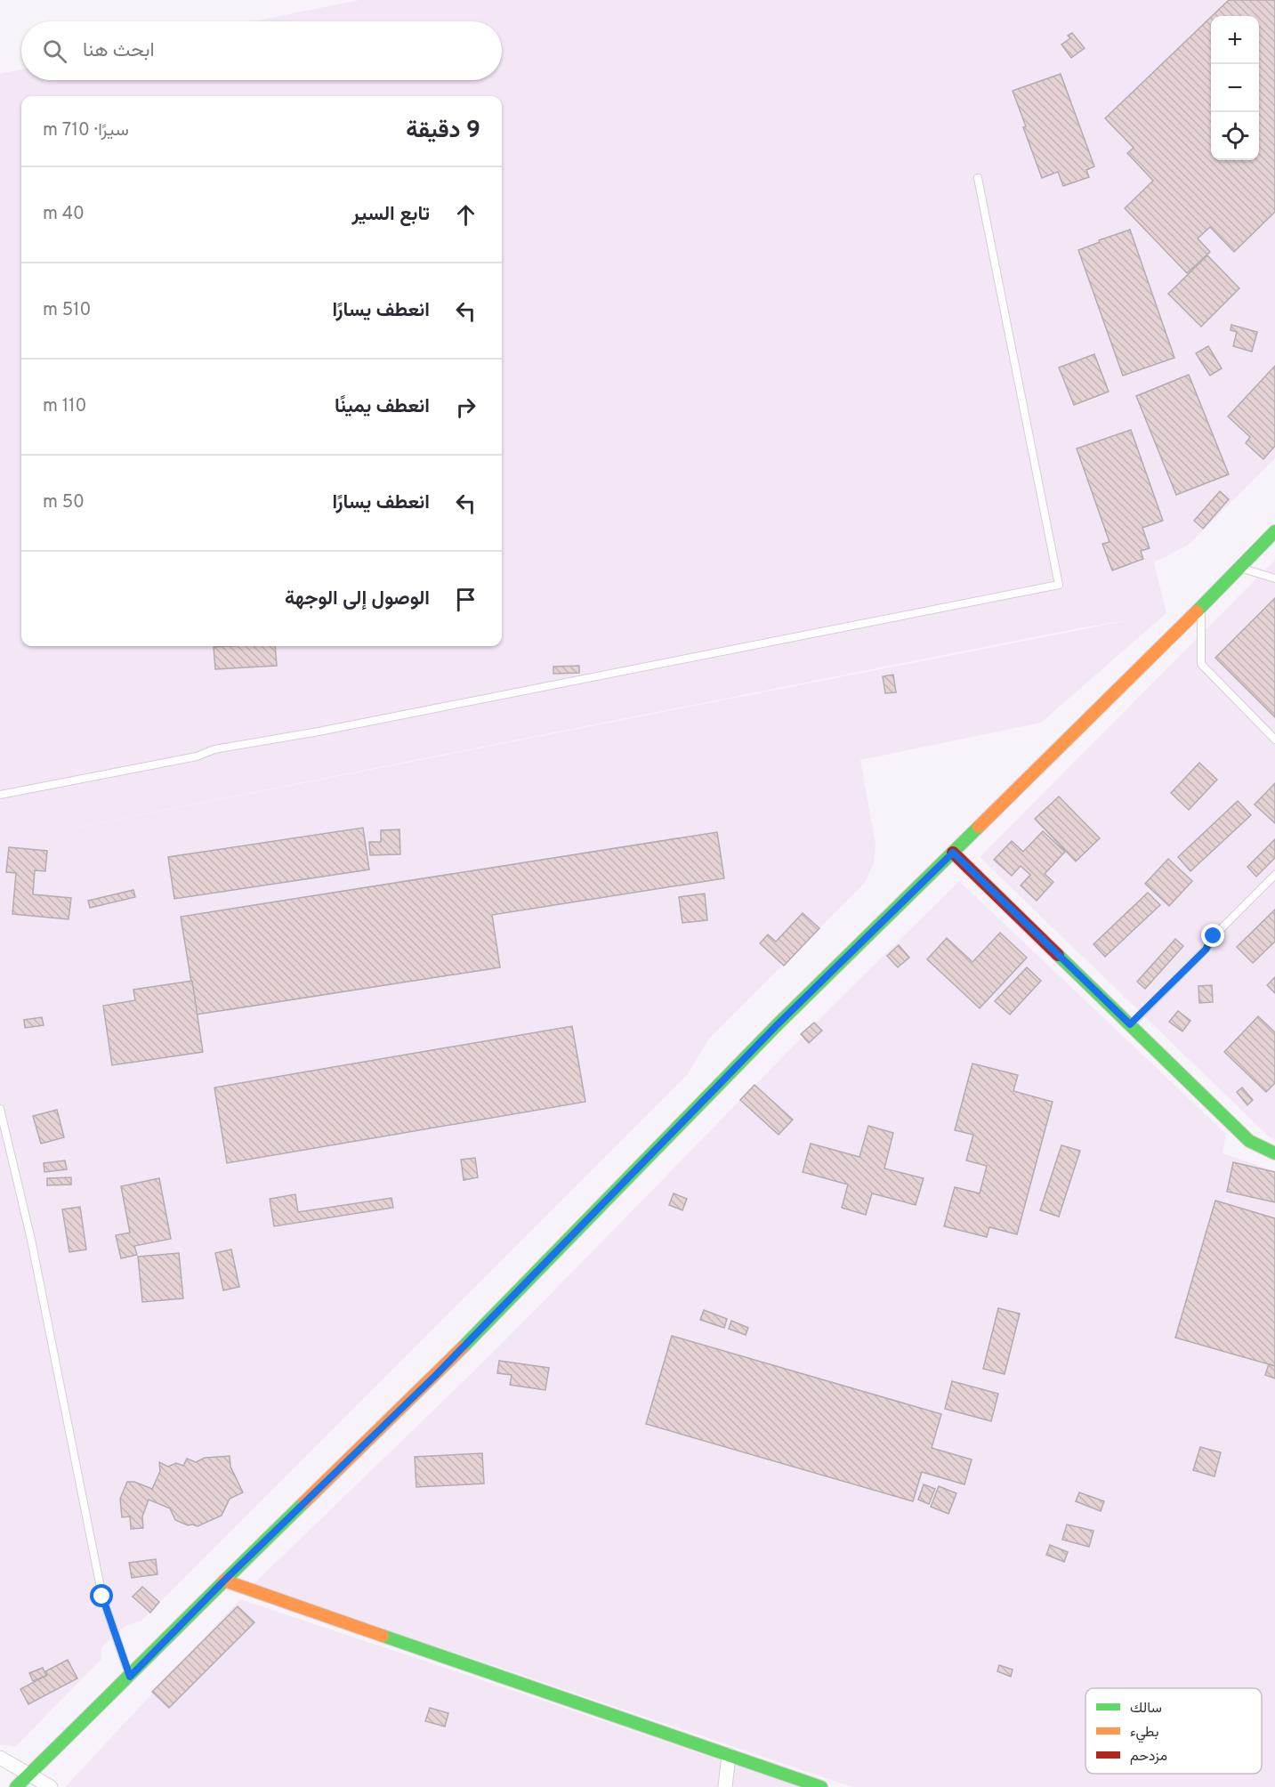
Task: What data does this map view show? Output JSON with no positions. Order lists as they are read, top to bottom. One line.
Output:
{"legend":["سالك","بطيء","مزدحم"],"page":{"map_buttons":["+","−"],"search":"ابحث هنا","heading":["9 دقيقة","سيرًا · 710 m"],"list":[["تابع السير","40 m"],["انعطف يسارًا","510 m"],["انعطف يمينًا","110 m"],["انعطف يسارًا","50 m"],"الوصول إلى الوجهة"]}}
